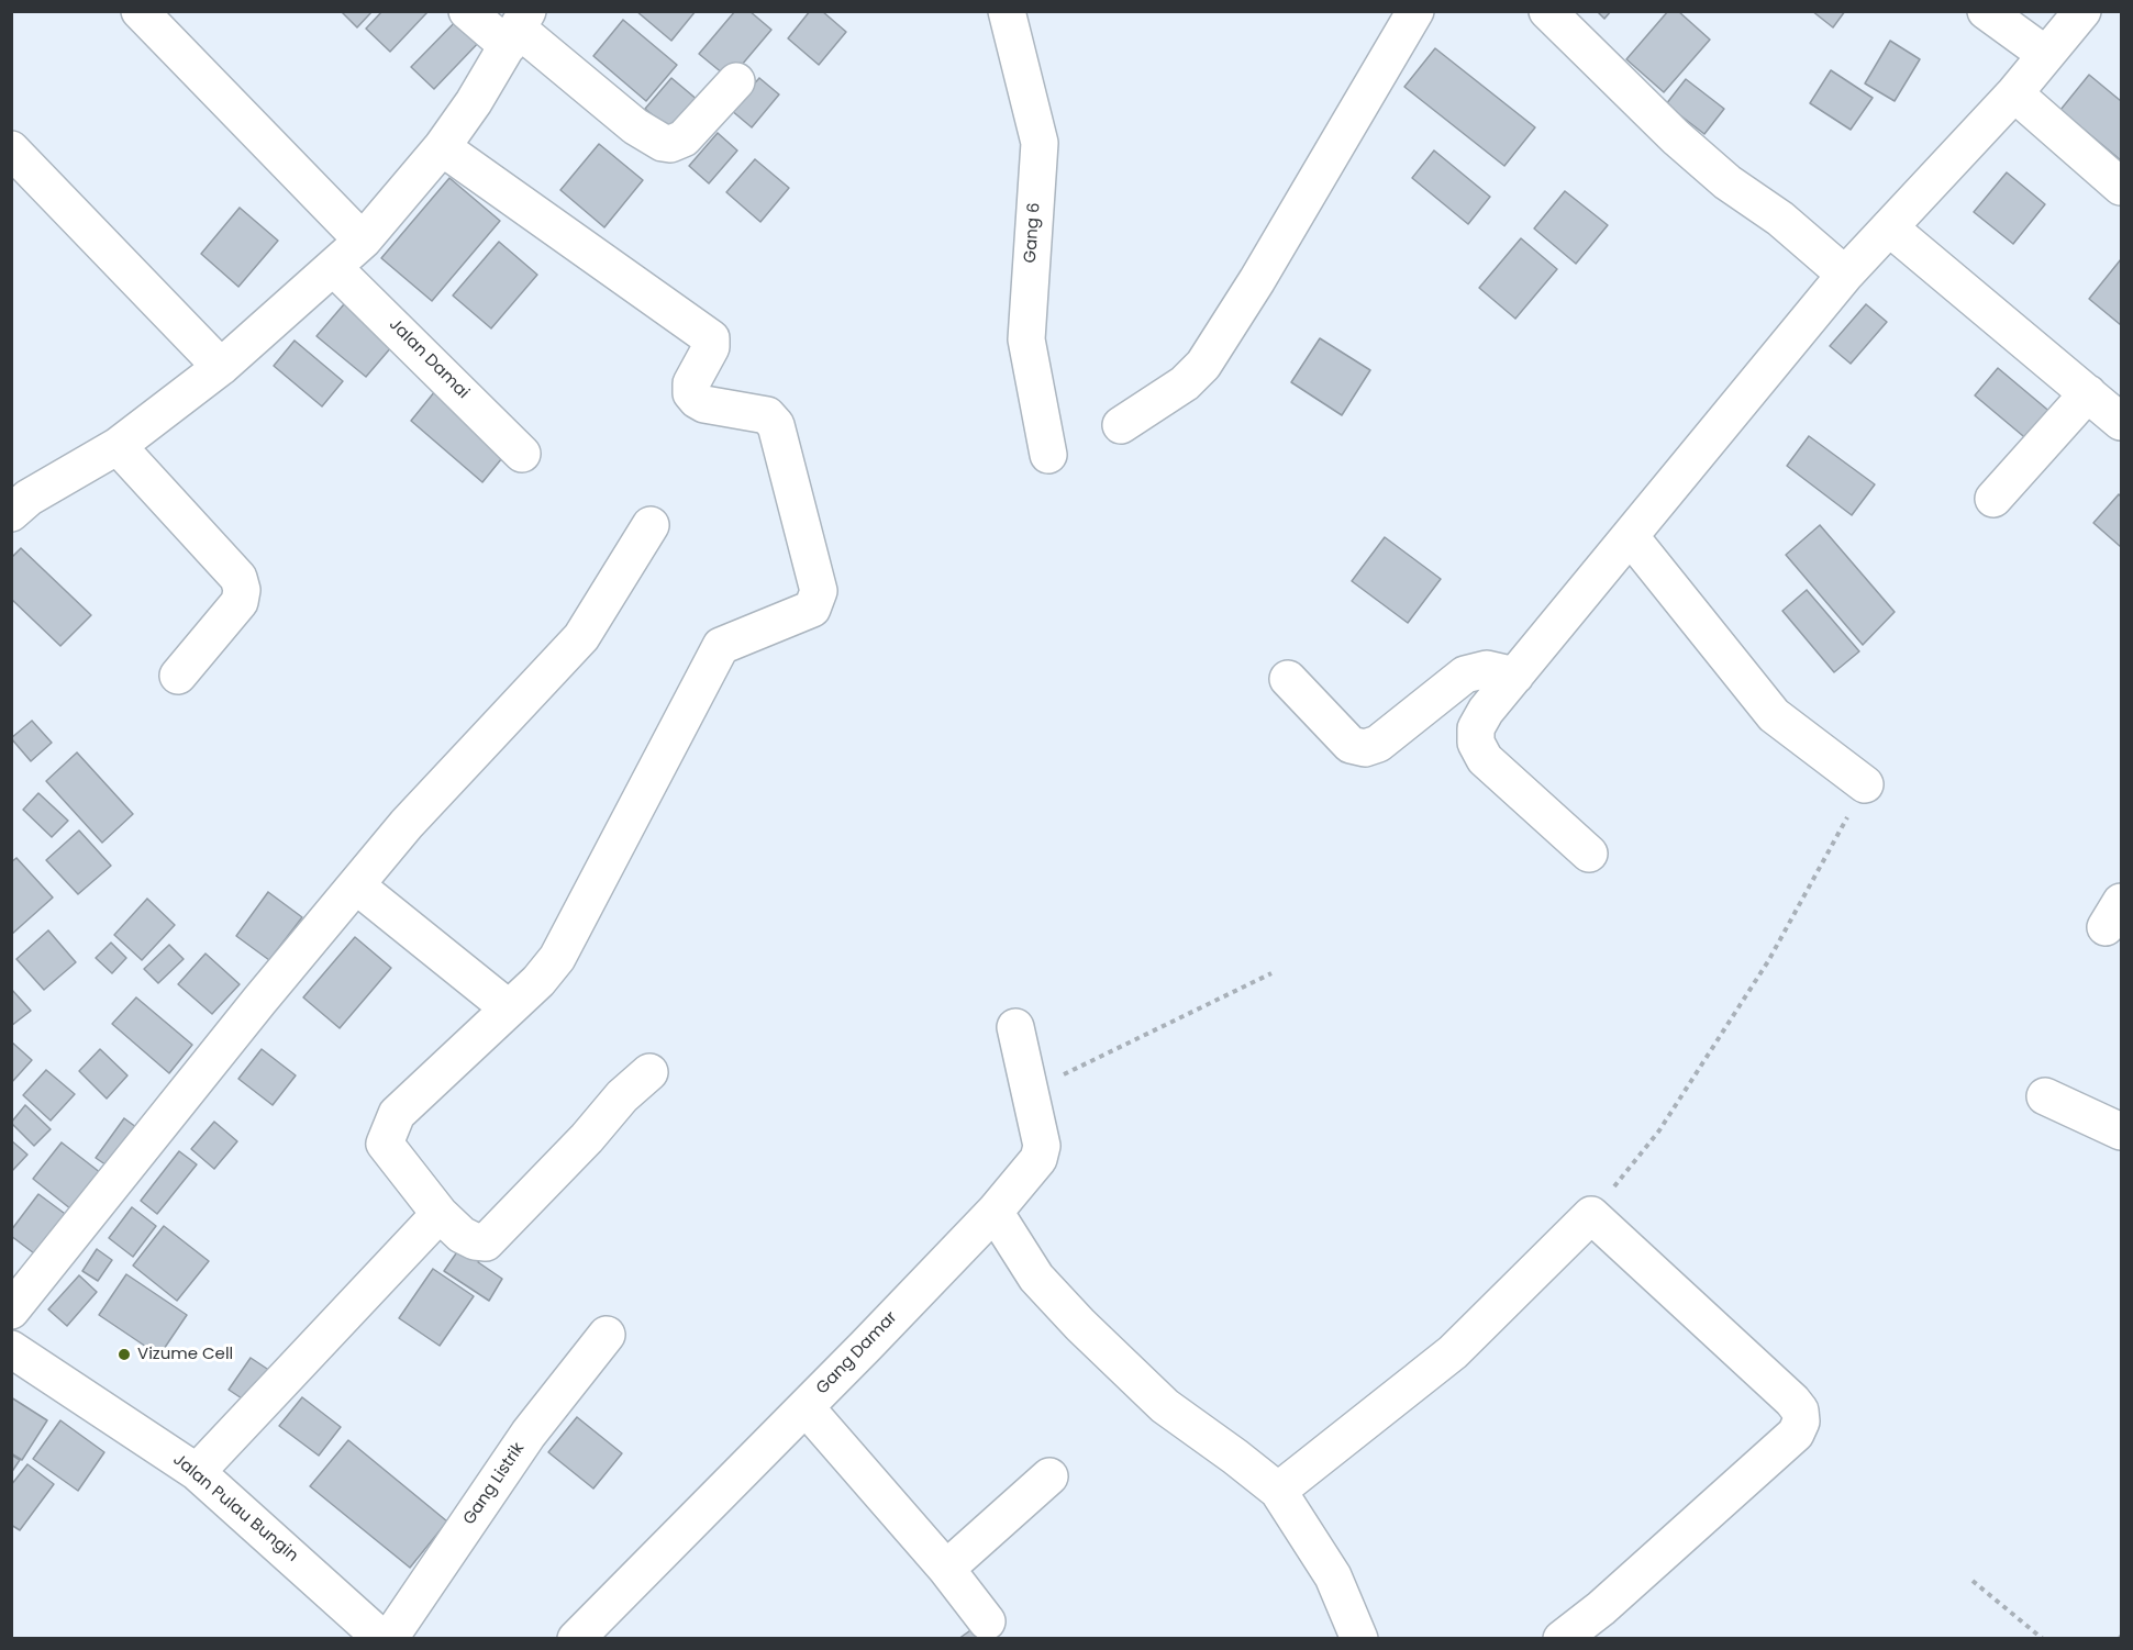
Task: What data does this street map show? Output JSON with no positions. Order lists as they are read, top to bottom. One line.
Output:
{"streets":{"street":["Gang 6","Jalan Damai","Gang Damar","Gang Listrik","Jalan Pulau Bungin"]},"places":["Vizume Cell"]}
